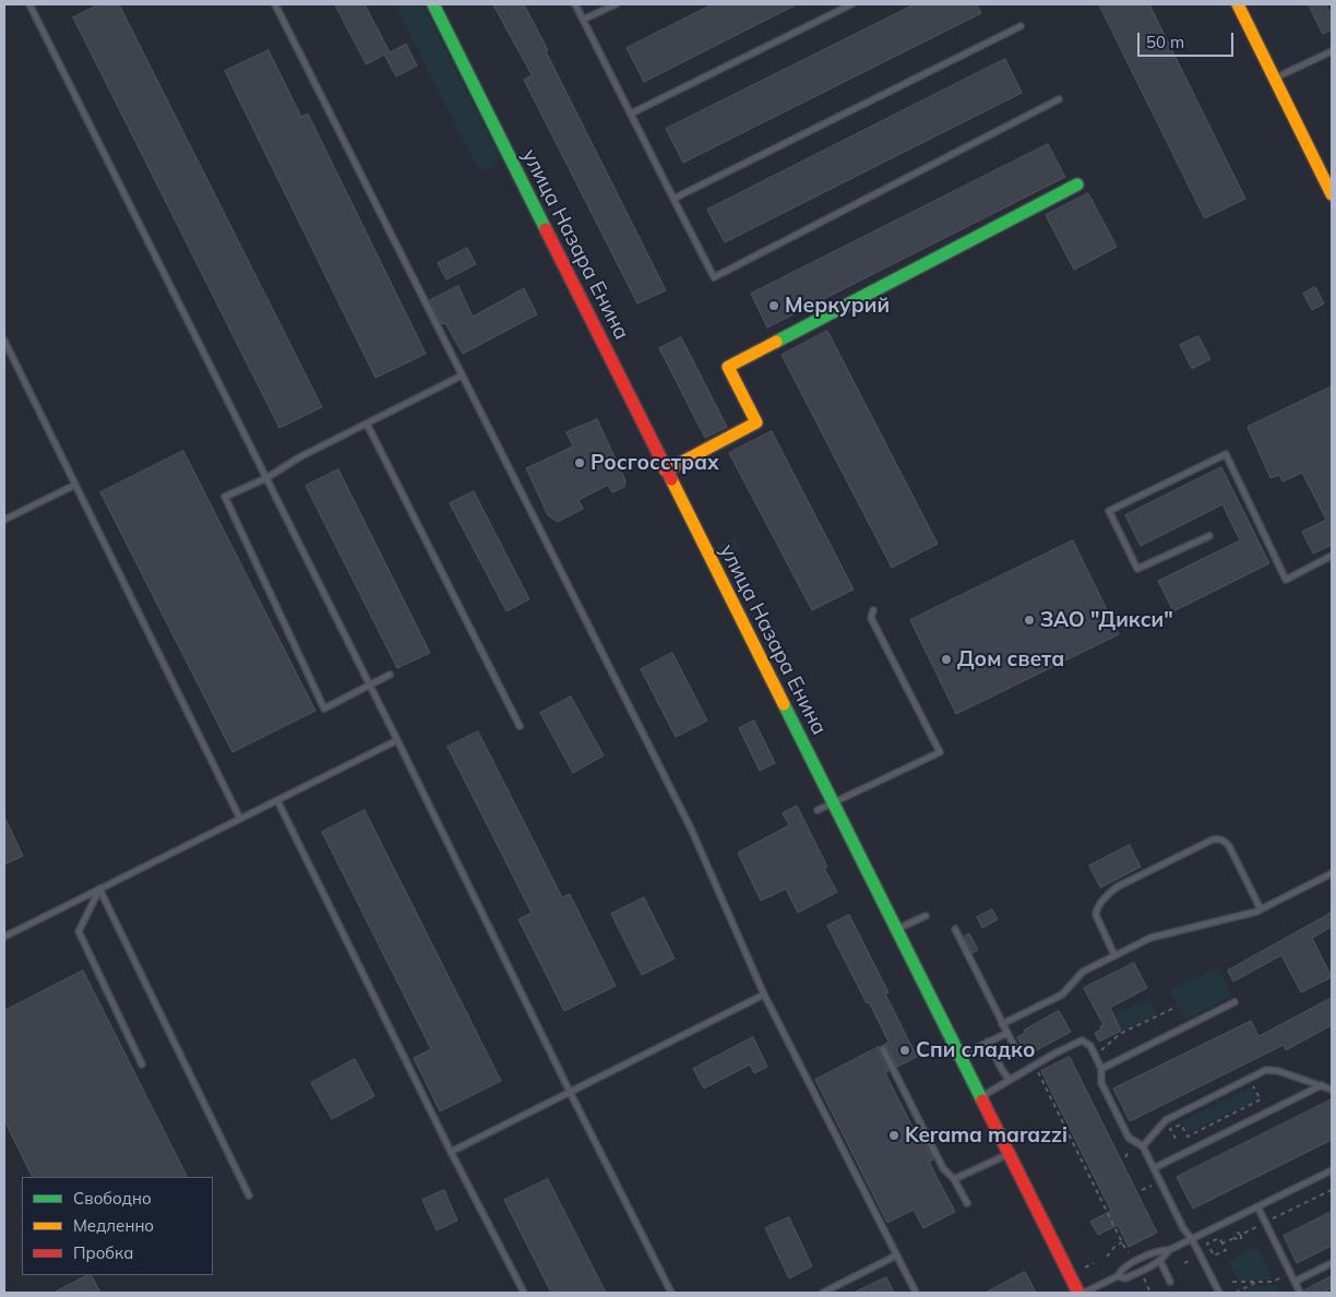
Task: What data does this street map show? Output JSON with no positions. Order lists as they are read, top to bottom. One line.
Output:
{"streets":{"main road":["улица Назара Енина"]},"places":["Меркурий","Росгосстрах","ЗАО \"Дикси\"","Дом света","Спи сладко","Kerama marazzi"],"legend":["Свободно","Медленно","Пробка"],"scale_bar":"50 m"}
